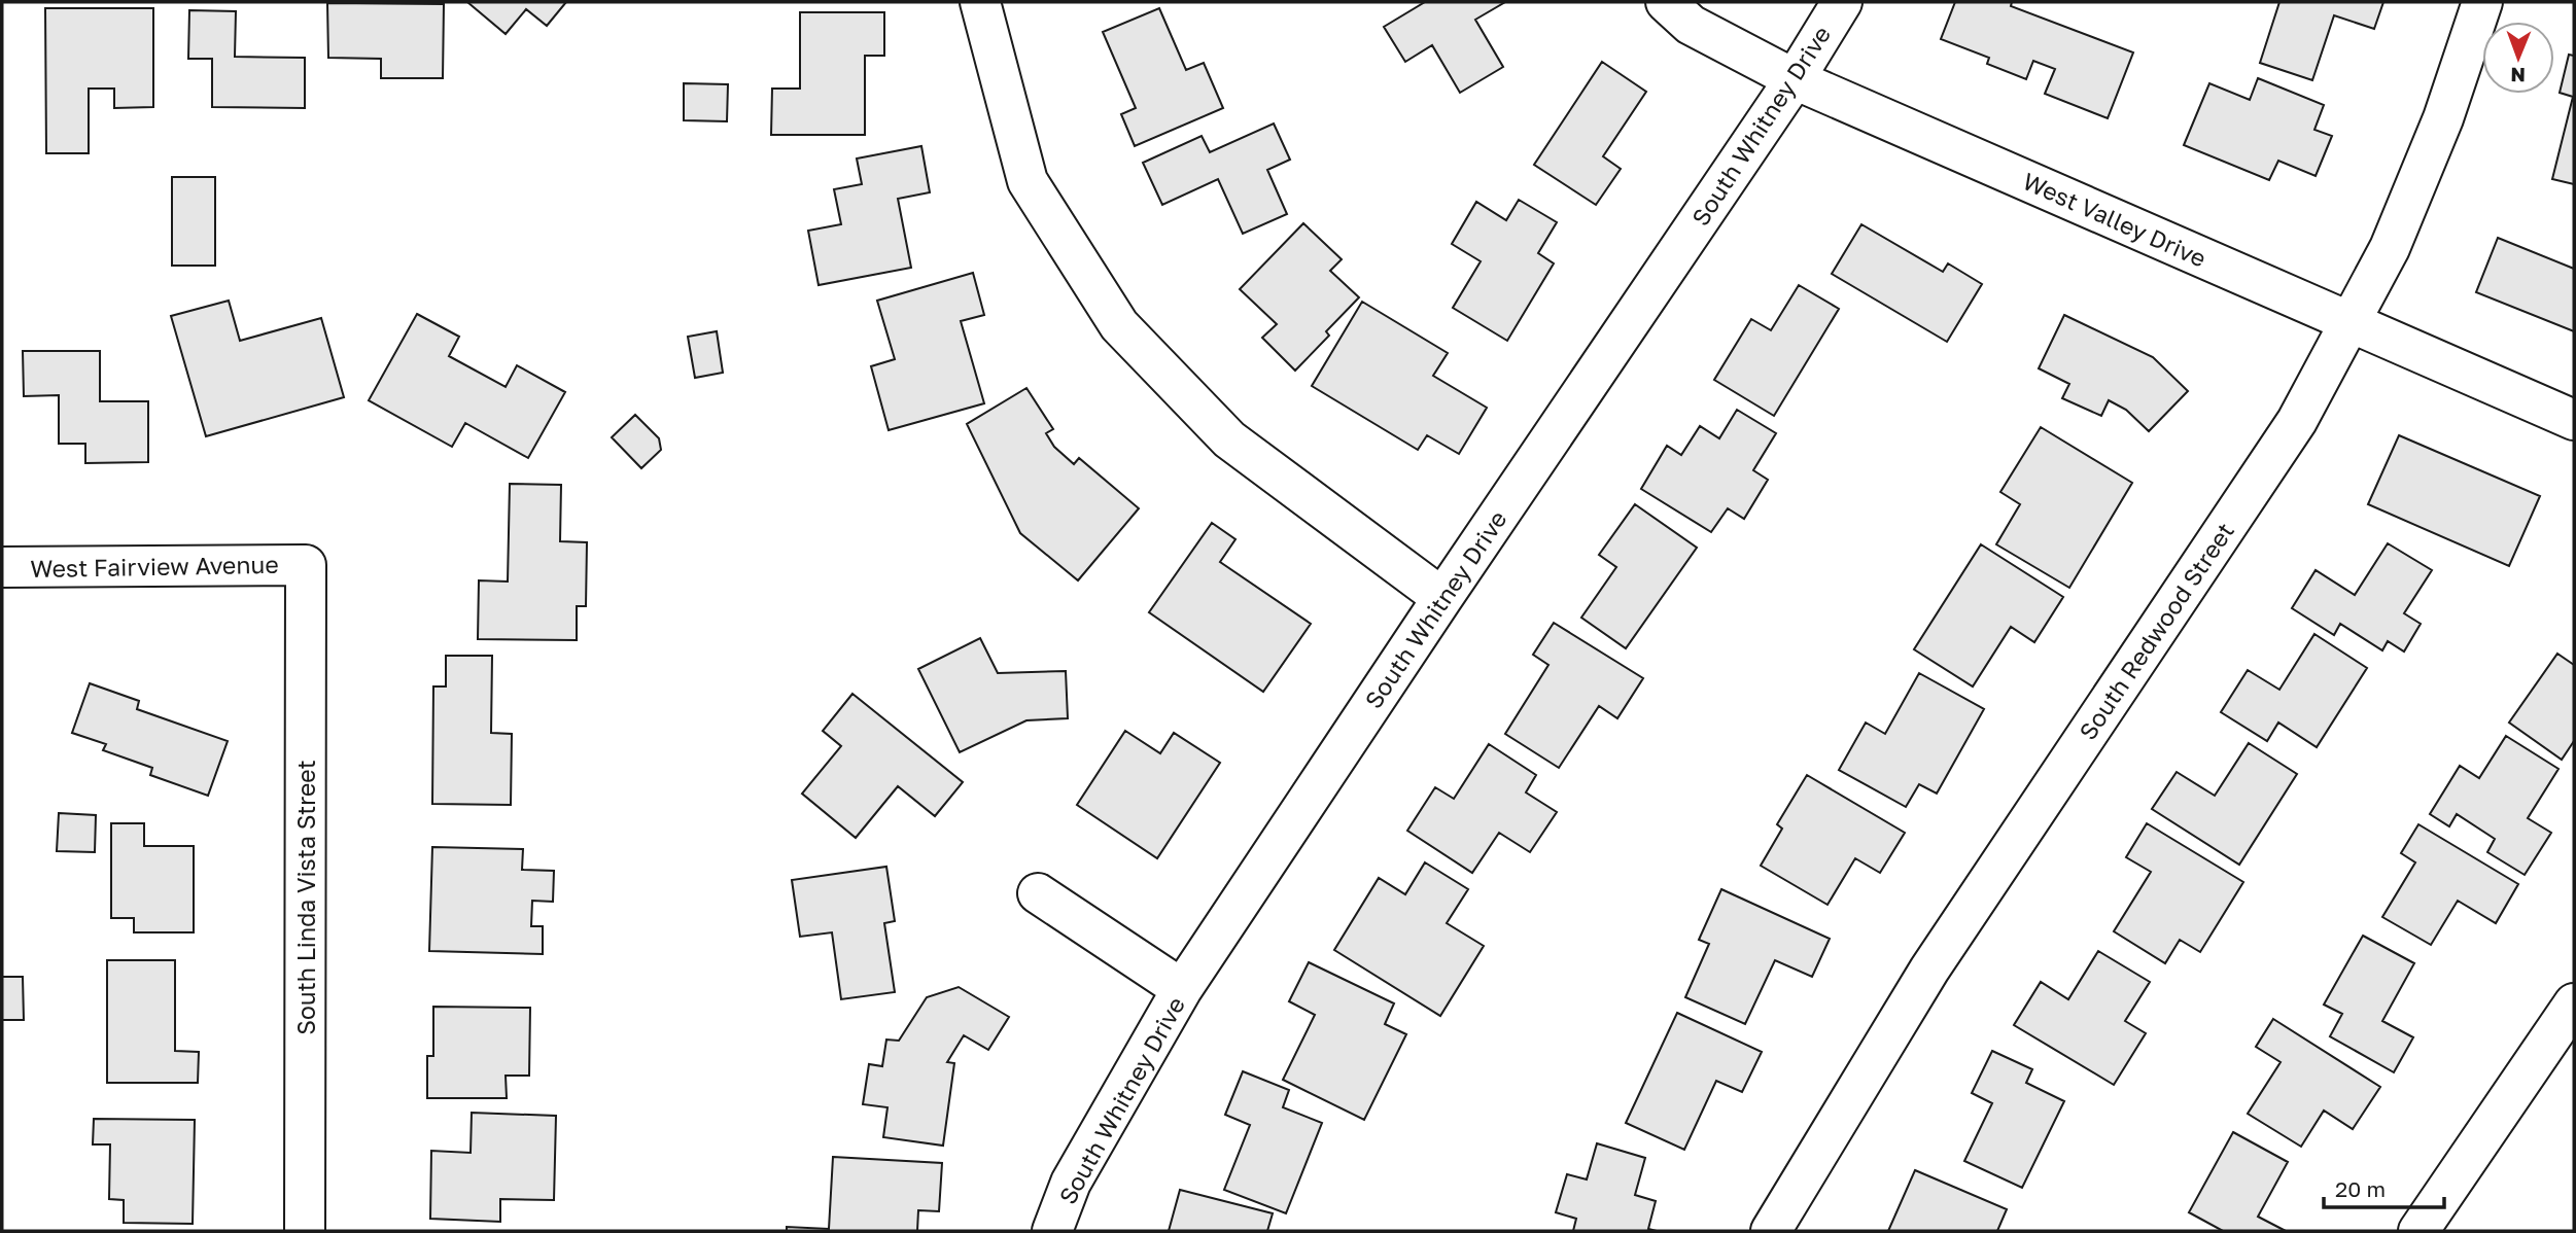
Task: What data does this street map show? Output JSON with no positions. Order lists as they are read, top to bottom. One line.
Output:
{"streets":{"street":["South Whitney Drive","West Valley Drive","West Fairview Avenue","South Redwood Street","South Linda Vista Street"]},"crossings":[["South Whitney Drive","West Valley Drive"],["West Valley Drive","South Redwood Street"],["West Fairview Avenue","South Linda Vista Street"]],"scale_bar":"20 m","north":"bottom"}
